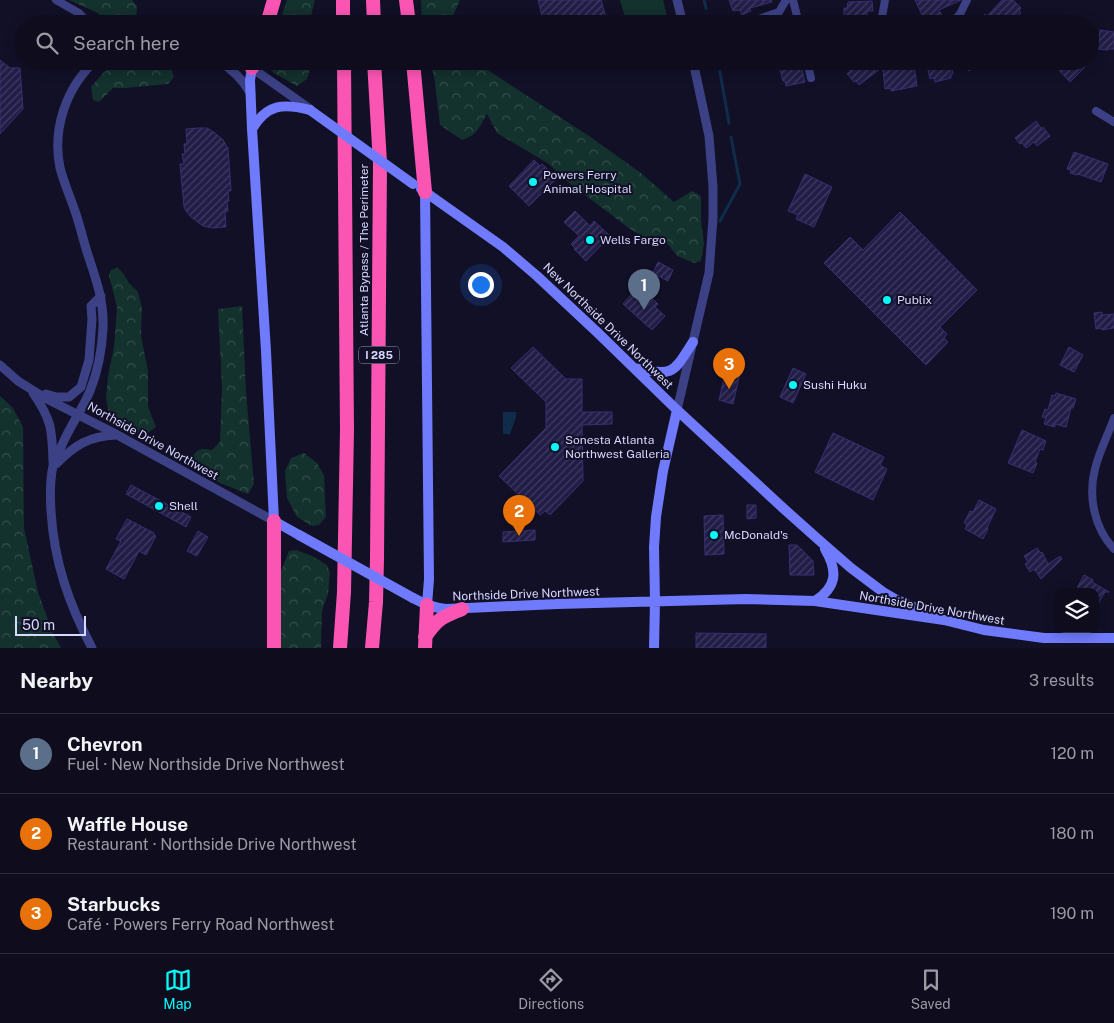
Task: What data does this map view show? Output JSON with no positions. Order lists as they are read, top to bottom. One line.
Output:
{"streets":{"highway":["Atlanta Bypass / The Perimeter","I 285"],"main road":["New Northside Drive Northwest","Northside Drive Northwest"]},"crossings":[["New Northside Drive Northwest","Northside Drive Northwest"]],"places":["Powers Ferry Animal Hospital","Wells Fargo","Publix","Sushi Huku","Sonesta Atlanta Northwest Galleria","Shell","McDonald's"],"scale_bar":"50 m","page":{"search":"Search here","pins":["1","3","2"],"scale":"50 m","heading":["Nearby","3 results"],"list":[{"mark":"1","name":"Chevron","note":"Fuel · New Northside Drive Northwest","value":"120 m"},{"mark":"2","name":"Waffle House","note":"Restaurant · Northside Drive Northwest","value":"180 m"},{"mark":"3","name":"Starbucks","note":"Café · Powers Ferry Road Northwest","value":"190 m"}],"nav":["Map","Directions","Saved"]}}
